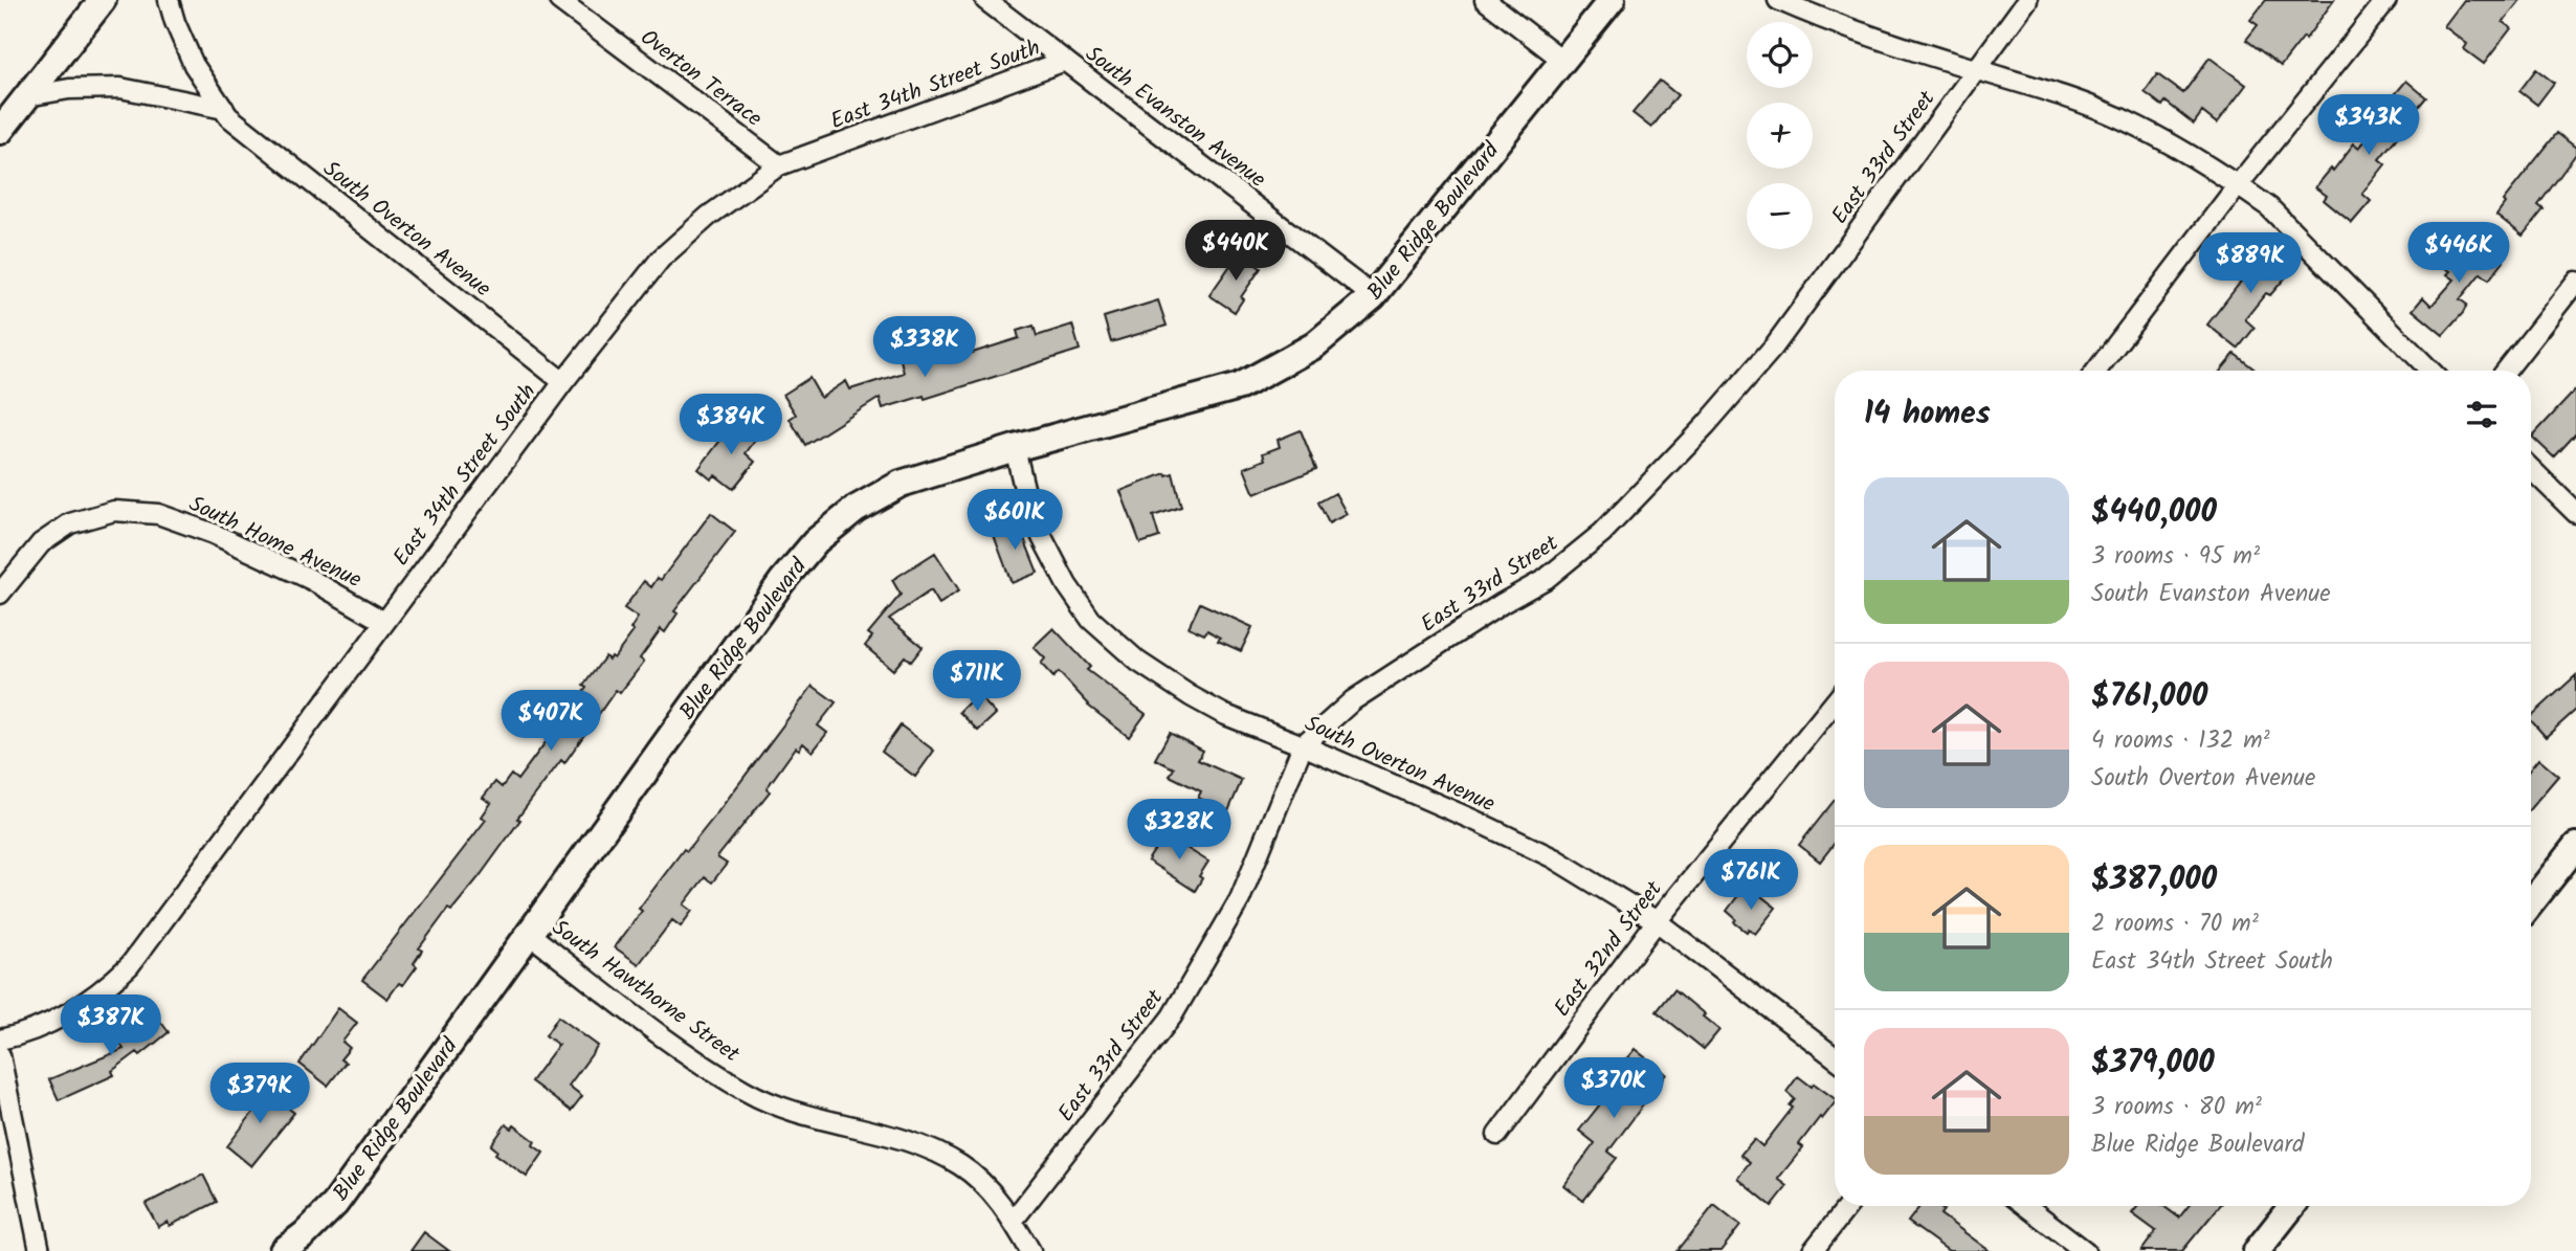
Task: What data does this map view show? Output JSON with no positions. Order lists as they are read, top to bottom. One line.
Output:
{"streets":{"street":["Overton Terrace","East 34th Street South","South Evanston Avenue","East 33rd Street","Blue Ridge Boulevard","South Overton Avenue","South Home Avenue","East 32nd Street","South Hawthorne Street"]},"crossings":[["Overton Terrace","East 34th Street South"],["East 34th Street South","South Evanston Avenue"],["East 34th Street South","South Overton Avenue"],["East 34th Street South","South Home Avenue"],["South Evanston Avenue","Blue Ridge Boulevard"],["East 33rd Street","South Overton Avenue"],["East 33rd Street","South Hawthorne Street"],["Blue Ridge Boulevard","South Overton Avenue"],["Blue Ridge Boulevard","South Hawthorne Street"],["South Overton Avenue","East 32nd Street"]],"page":{"map_buttons":["+","−"],"price":["$343K","$440K","$446K","$889K","$338K","$384K","$601K","$711K","$407K","$328K","$761K","$387K","$370K","$379K"],"heading":"14 homes","list":[{"name":"$440,000","note":"3 rooms · 95 m² · South Evanston Avenue"},{"name":"$761,000","note":"4 rooms · 132 m² · South Overton Avenue"},{"name":"$387,000","note":"2 rooms · 70 m² · East 34th Street South"},{"name":"$379,000","note":"3 rooms · 80 m² · Blue Ridge Boulevard"}]}}
